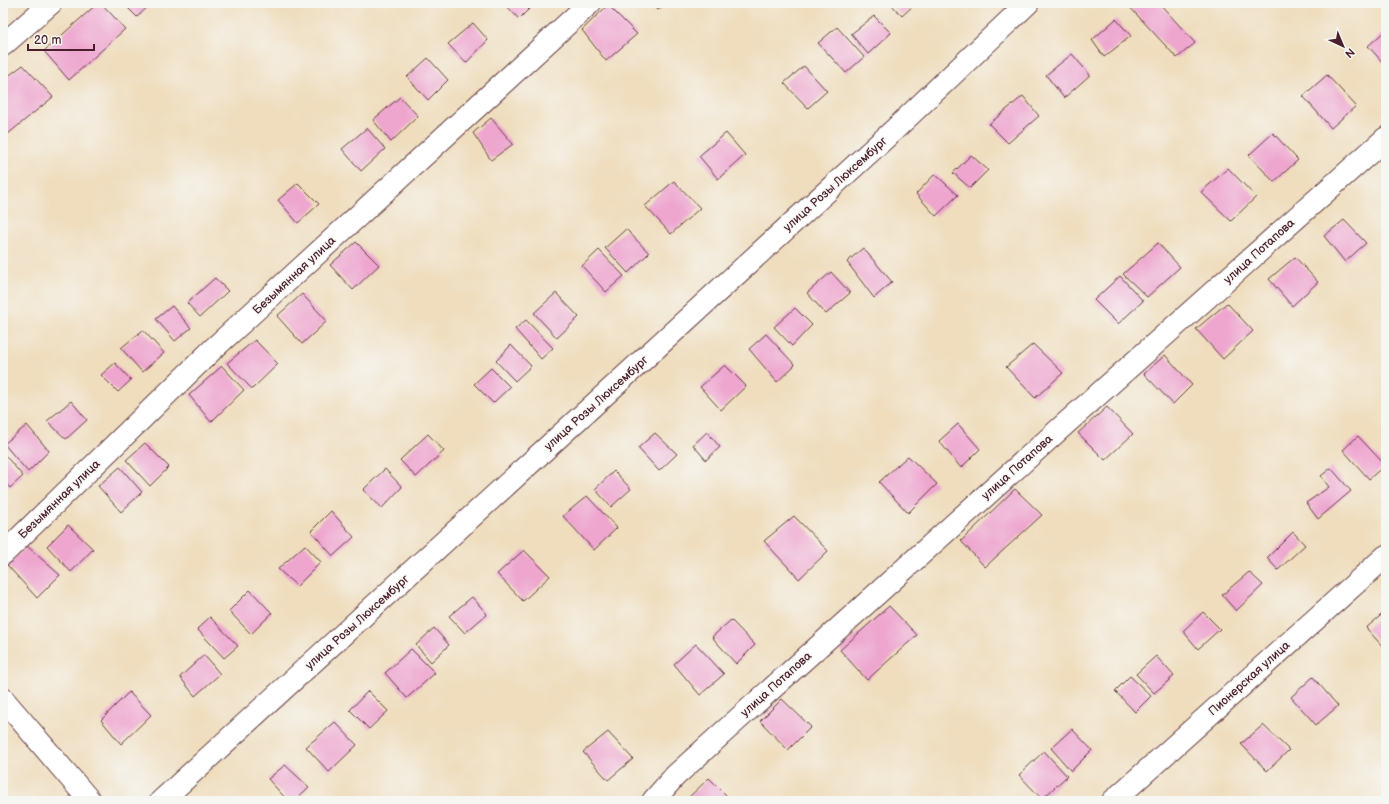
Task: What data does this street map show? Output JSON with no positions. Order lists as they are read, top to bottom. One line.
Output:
{"streets":{"street":["улица Розы Люксембург","улица Потапова","Безымянная улица","Пионерская улица"]},"scale_bar":"20 m","north":"bottom right"}
